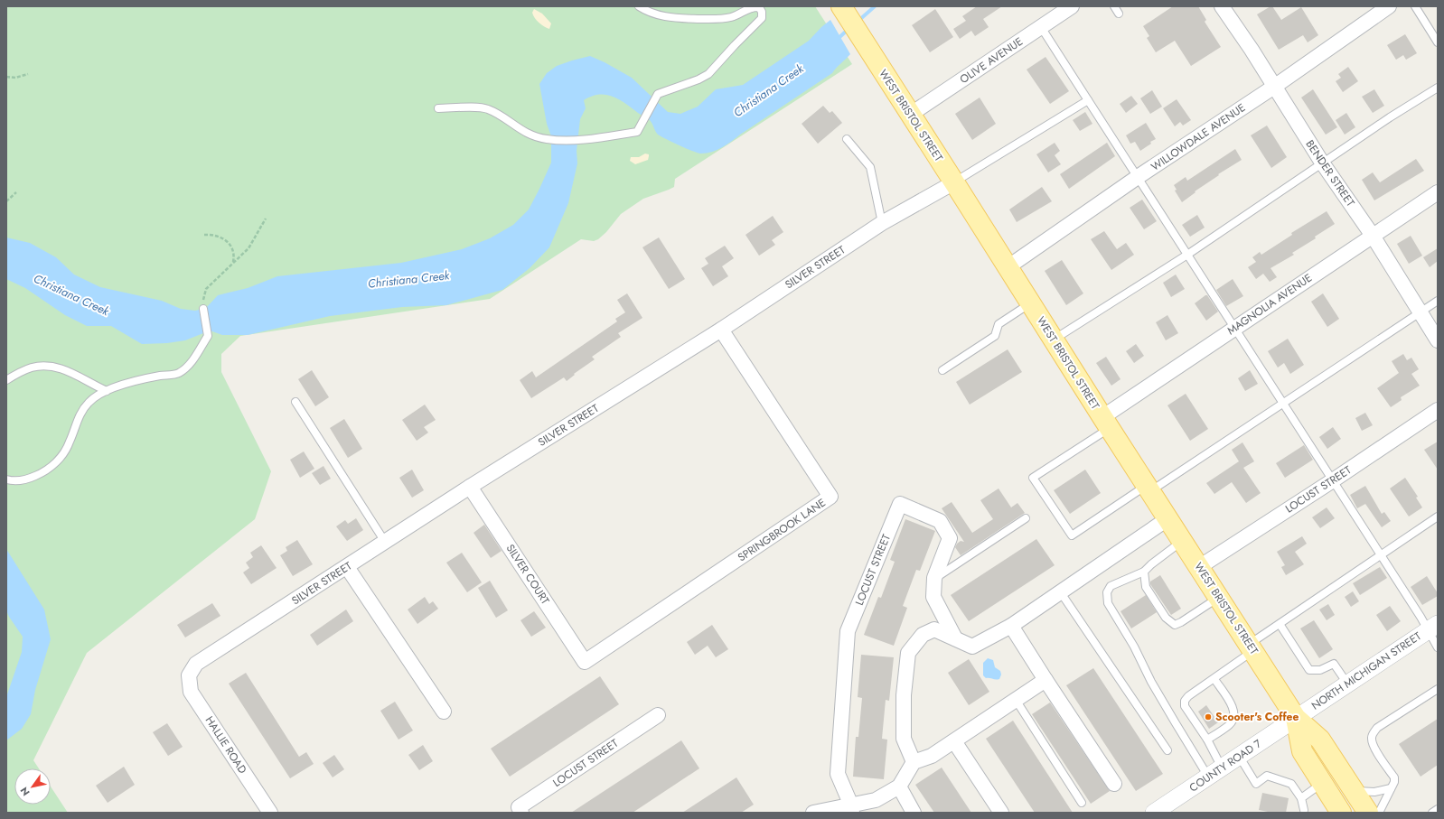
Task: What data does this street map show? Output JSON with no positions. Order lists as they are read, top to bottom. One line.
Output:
{"streets":{"main road":["WEST BRISTOL STREET"],"street":["OLIVE AVENUE","WILLOWDALE AVENUE","BENDER STREET","SILVER STREET","MAGNOLIA AVENUE","LOCUST STREET","SPRINGBROOK LANE","SILVER COURT","NORTH MICHIGAN STREET","HALLIE ROAD","COUNTY ROAD 7"]},"crossings":[["OLIVE AVENUE","WEST BRISTOL STREET"],["WEST BRISTOL STREET","WILLOWDALE AVENUE"],["WEST BRISTOL STREET","SILVER STREET"],["WEST BRISTOL STREET","MAGNOLIA AVENUE"],["WEST BRISTOL STREET","LOCUST STREET"],["WEST BRISTOL STREET","NORTH MICHIGAN STREET"],["WEST BRISTOL STREET","COUNTY ROAD 7"],["WILLOWDALE AVENUE","BENDER STREET"],["BENDER STREET","MAGNOLIA AVENUE"],["SILVER STREET","SPRINGBROOK LANE"],["SILVER STREET","SILVER COURT"],["SILVER STREET","HALLIE ROAD"],["SPRINGBROOK LANE","SILVER COURT"],["NORTH MICHIGAN STREET","COUNTY ROAD 7"]],"water":["Christiana Creek"],"places":["Scooter's Coffee"],"north":"bottom left"}
